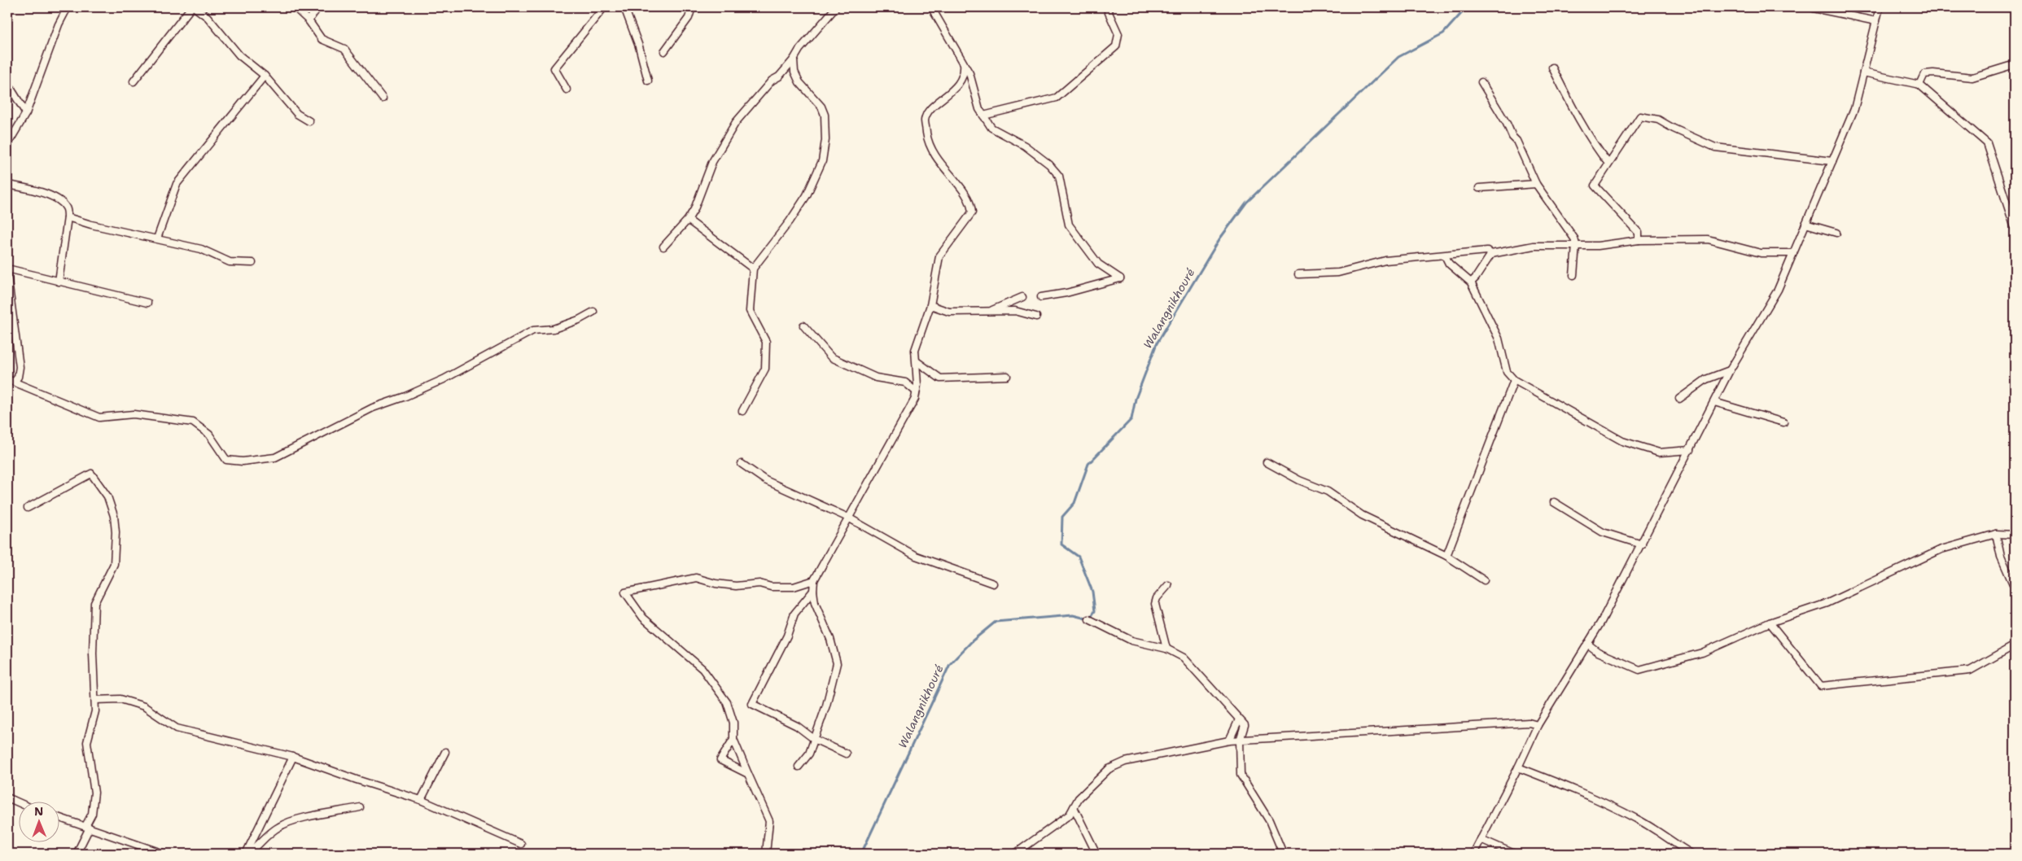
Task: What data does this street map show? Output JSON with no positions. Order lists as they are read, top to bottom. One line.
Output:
{"water":["Walangnikhouré"],"north":"top"}
